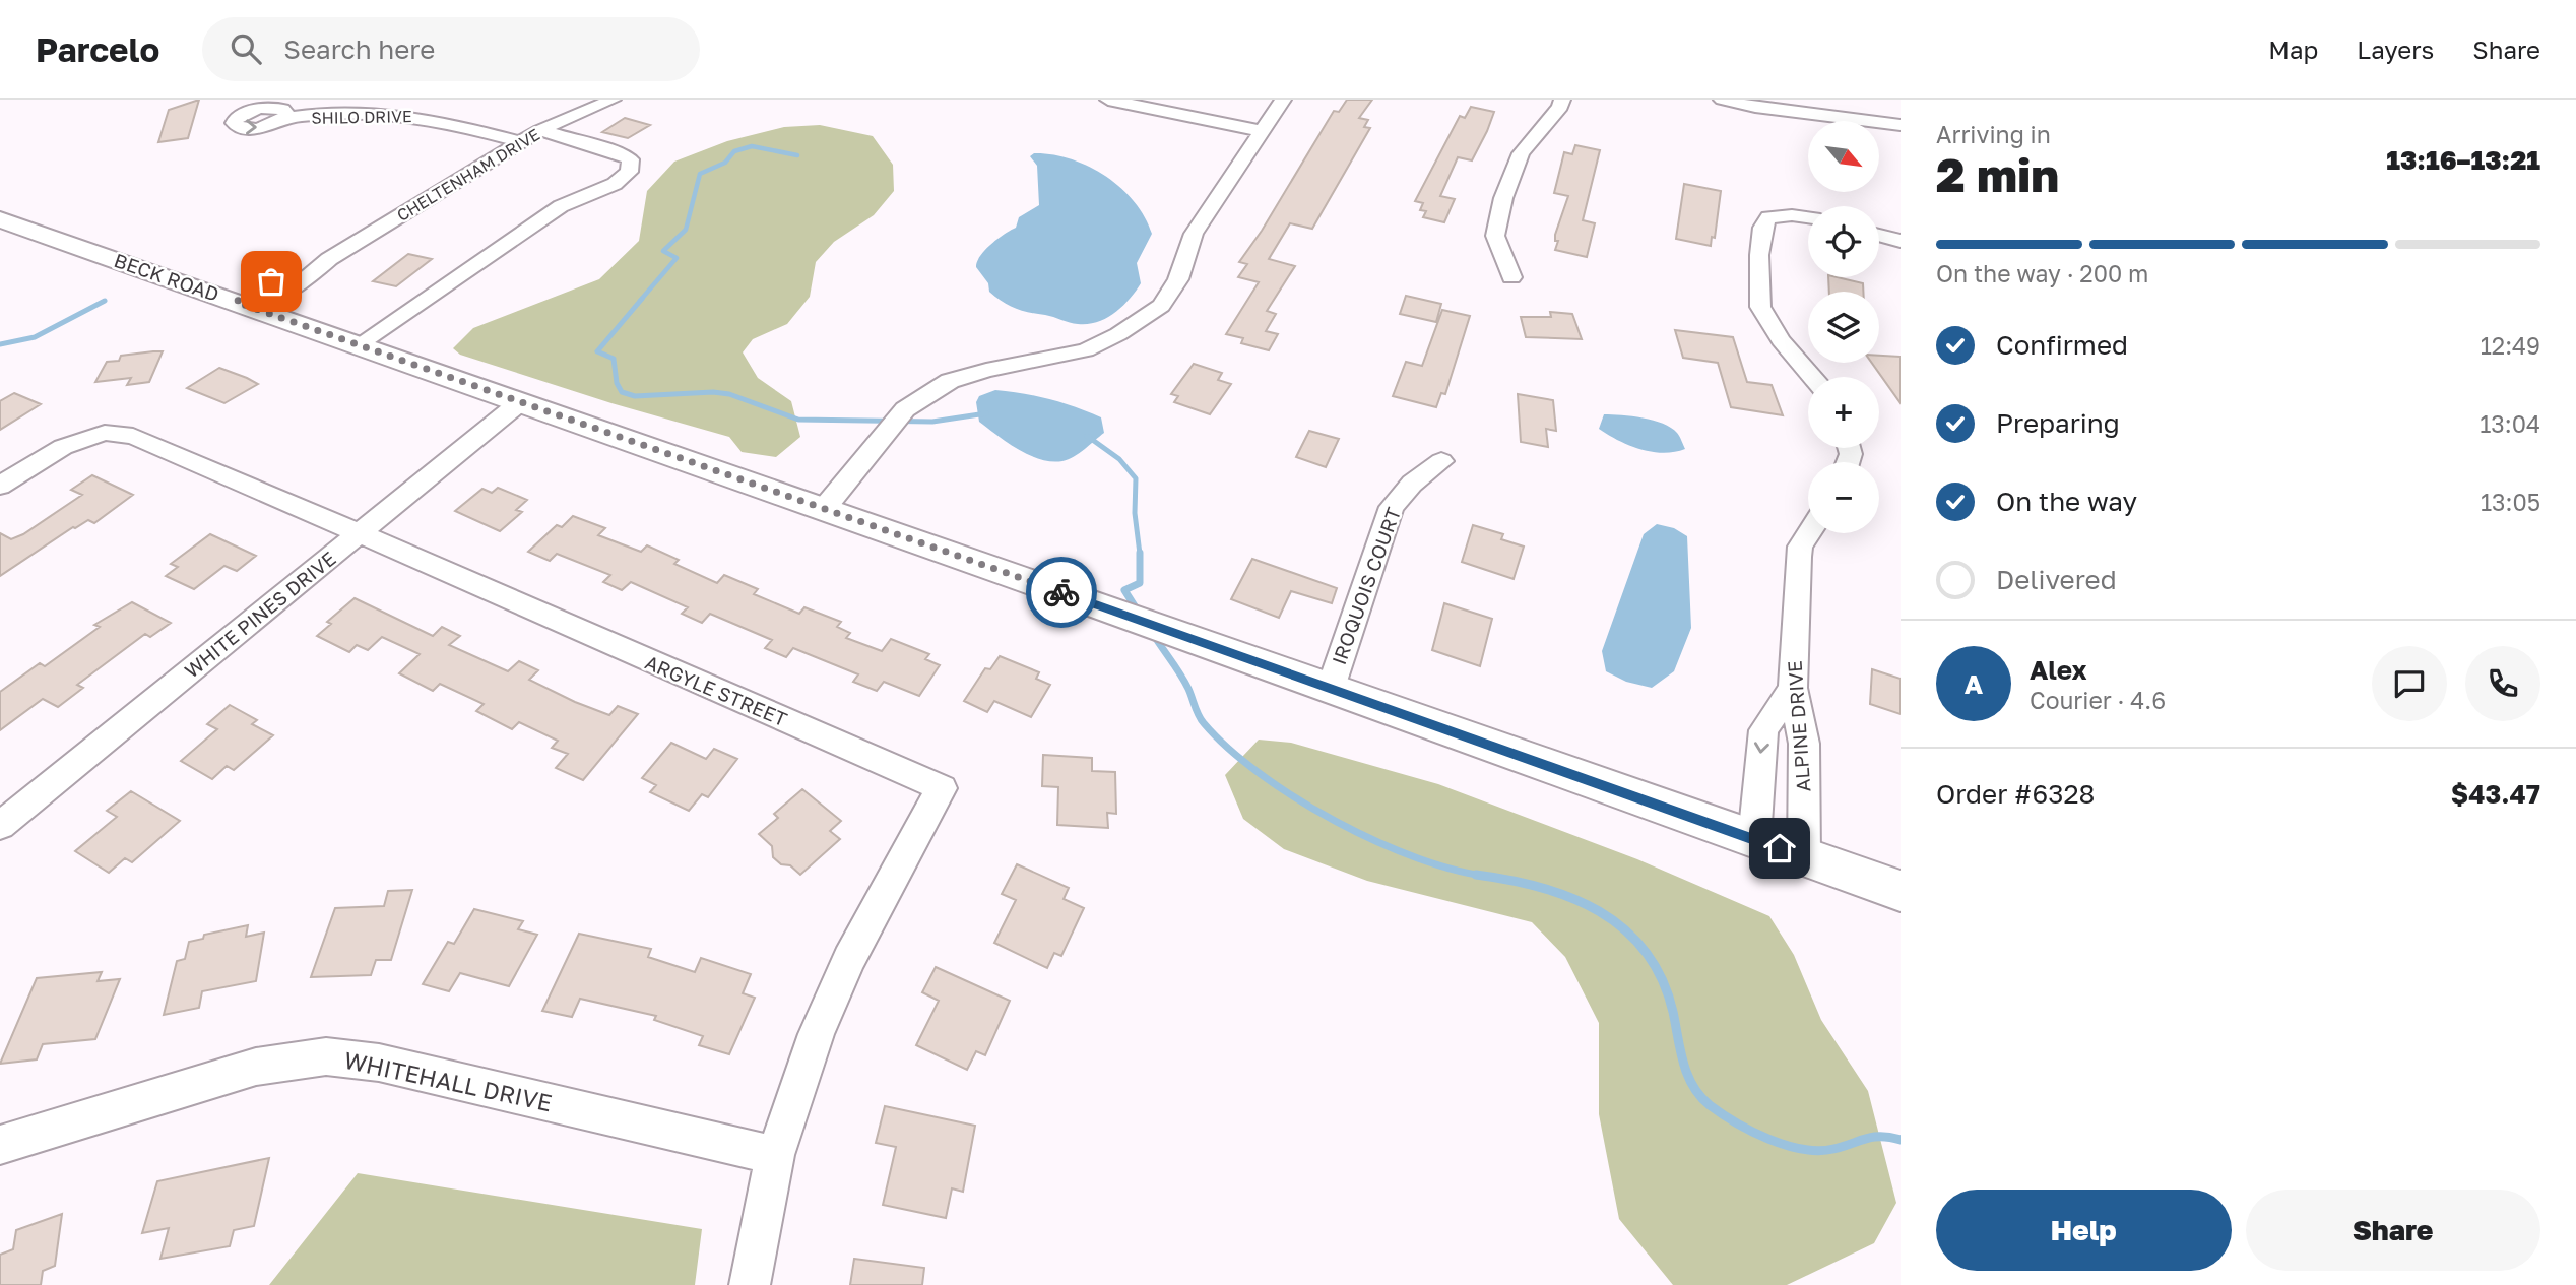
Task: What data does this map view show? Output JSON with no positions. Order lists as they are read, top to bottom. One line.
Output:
{"streets":{"main road":["BECK ROAD"],"street":["SHILO DRIVE","CHELTENHAM DRIVE","IROQUOIS COURT","WHITE PINES DRIVE","ARGYLE STREET","ALPINE DRIVE","WHITEHALL DRIVE"]},"crossings":[["SHILO DRIVE","CHELTENHAM DRIVE"],["CHELTENHAM DRIVE","BECK ROAD"],["BECK ROAD","IROQUOIS COURT"],["BECK ROAD","WHITE PINES DRIVE"],["BECK ROAD","ALPINE DRIVE"],["WHITE PINES DRIVE","ARGYLE STREET"],["ARGYLE STREET","WHITEHALL DRIVE"]],"north":"bottom right","page":{"header":"Parcelo","search":"Search here","nav":["Map","Layers","Share"],"heading":["2 min","Arriving in","13:16–13:21"],"panel":["Alex","Courier · 4.6","Order #6328","$43.47"],"map_buttons":["+","−"],"bar":"On the way · 200 m","list":[["Confirmed","12:49"],["Preparing","13:04"],["On the way","13:05"],"Delivered"],"round":"A","buttons":["Help","Share"]}}
